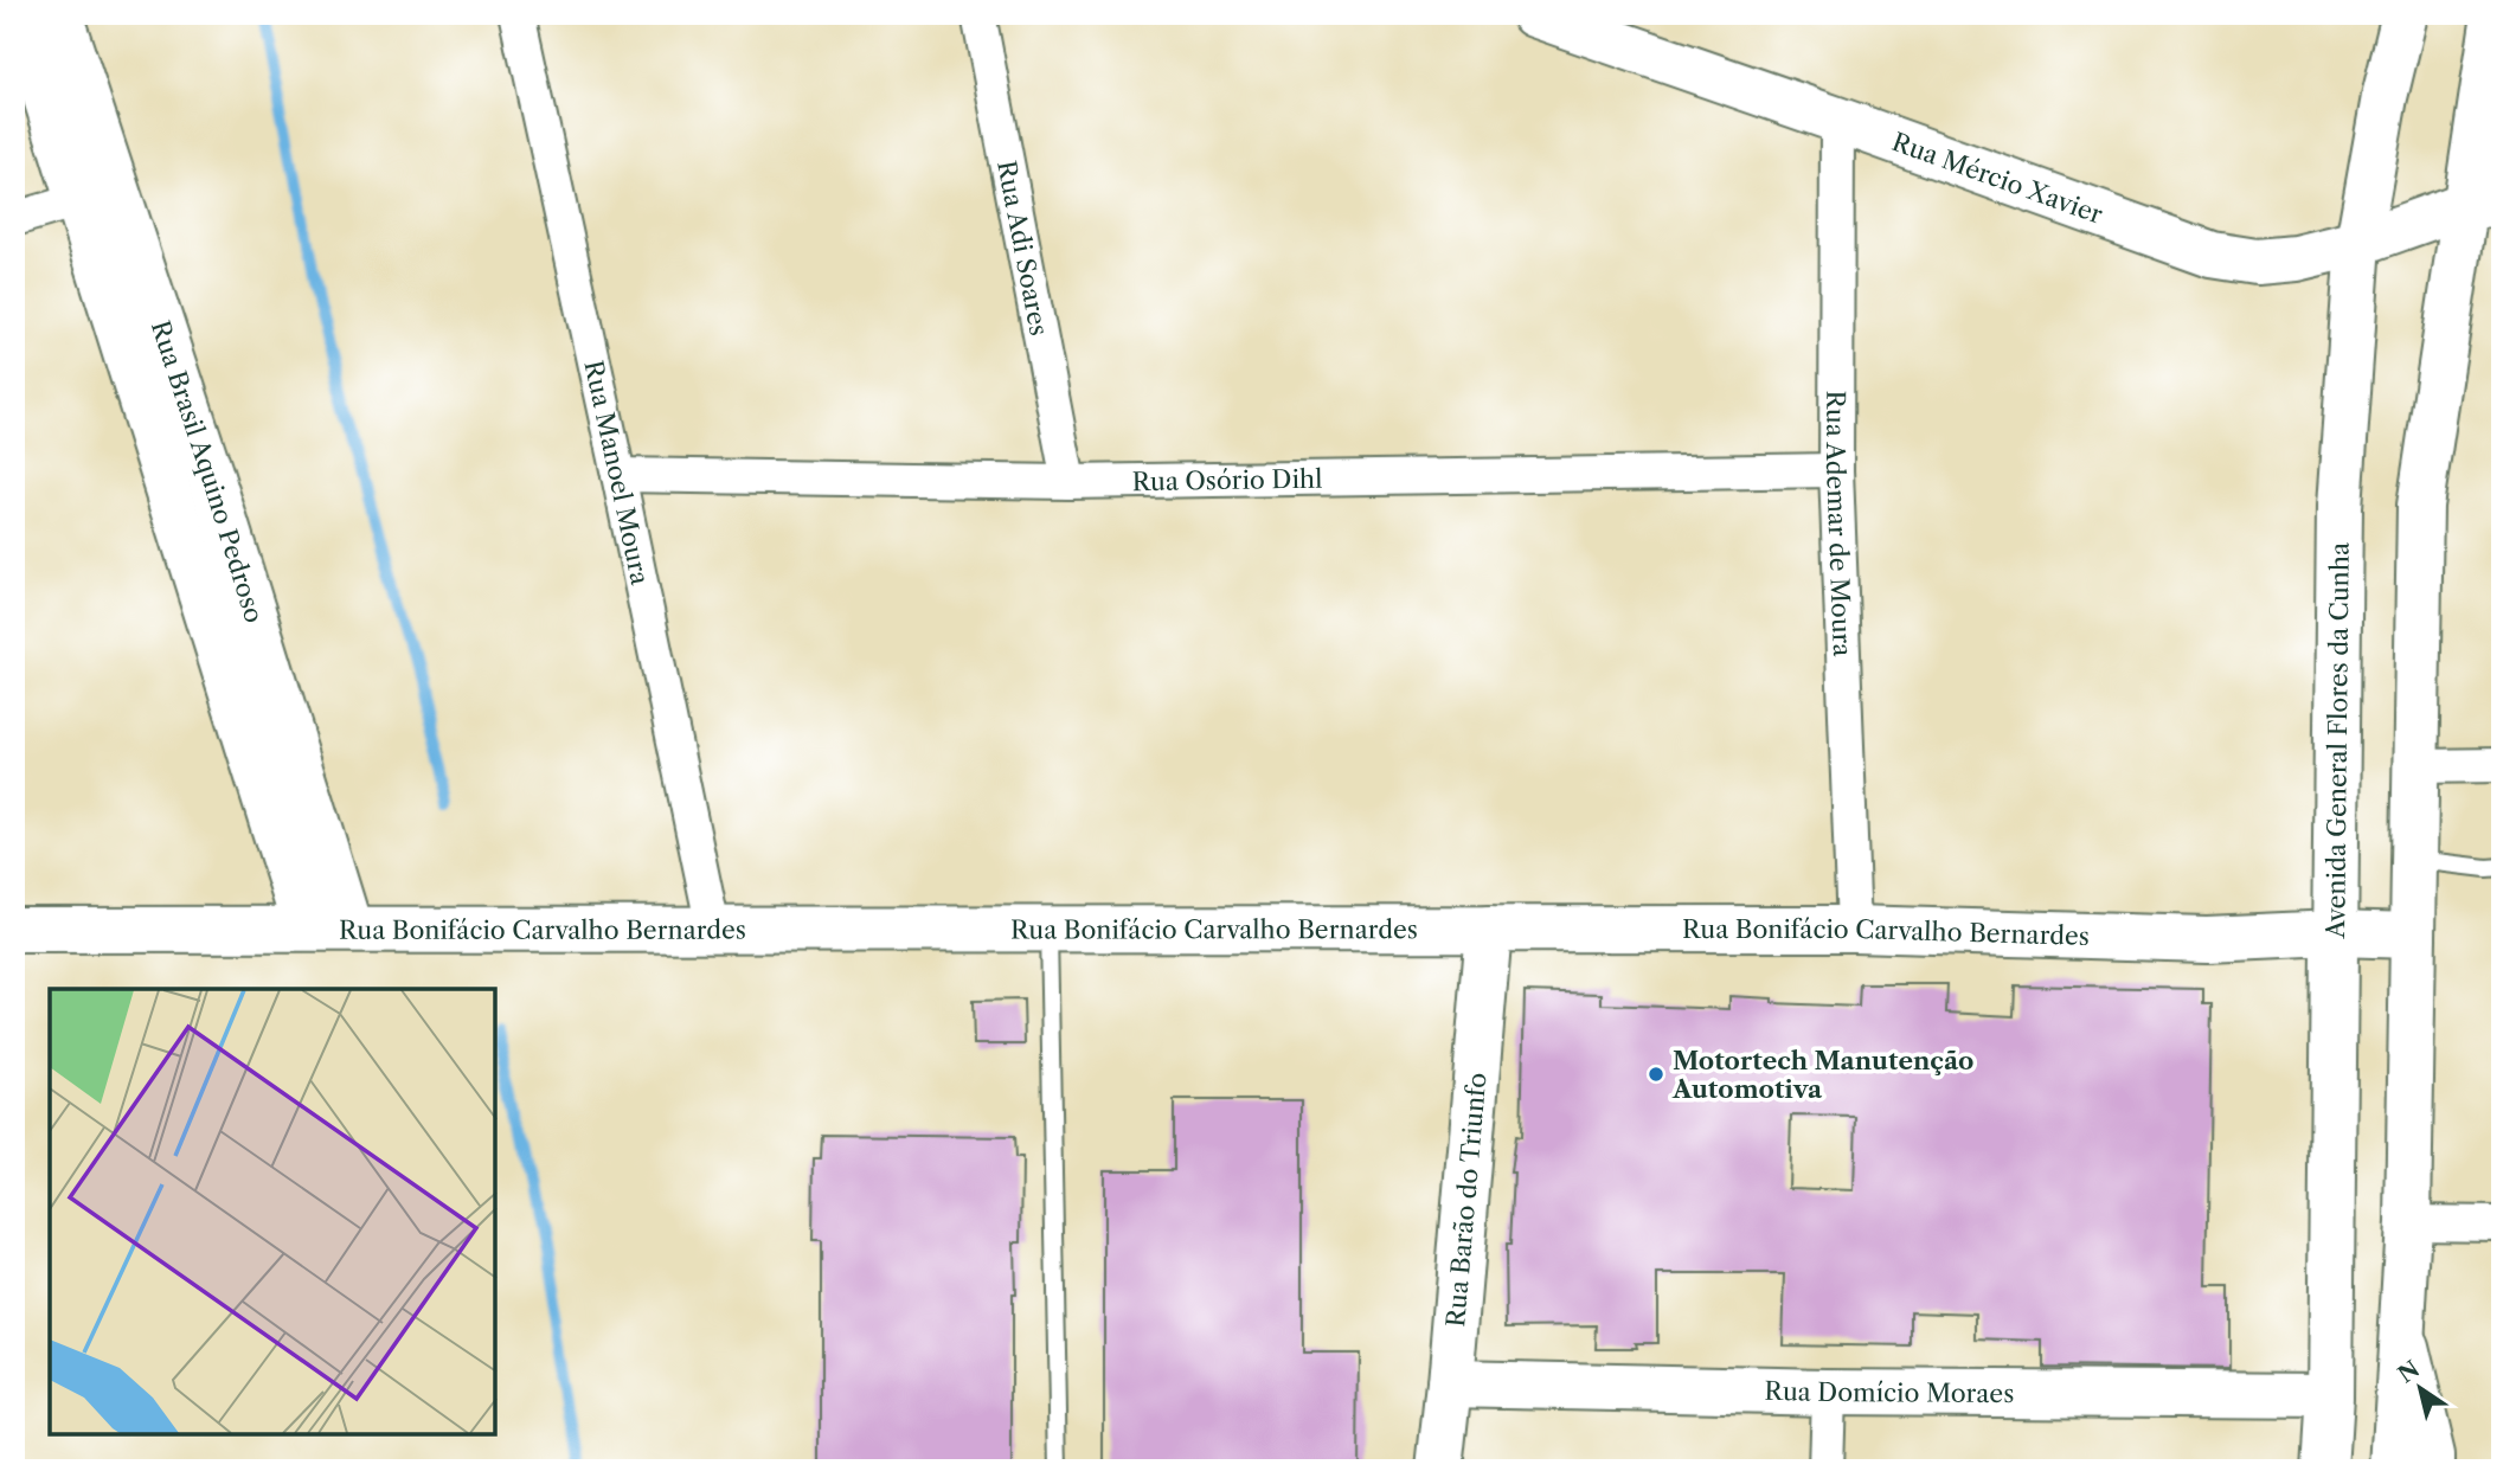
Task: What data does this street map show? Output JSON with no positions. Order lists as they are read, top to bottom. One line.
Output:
{"streets":{"street":["Rua Mércio Xavier","Rua Adi Soares","Rua Brasil Aquino Pedroso","Rua Manoel Moura","Rua Osório Dihl","Rua Ademar de Moura","Avenida General Flores da Cunha","Rua Bonifácio Carvalho Bernardes","Rua Barão do Triunfo","Rua Domício Moraes"]},"crossings":[["Rua Mércio Xavier","Rua Ademar de Moura"],["Rua Mércio Xavier","Avenida General Flores da Cunha"],["Rua Adi Soares","Rua Osório Dihl"],["Rua Brasil Aquino Pedroso","Rua Bonifácio Carvalho Bernardes"],["Rua Manoel Moura","Rua Osório Dihl"],["Rua Manoel Moura","Rua Bonifácio Carvalho Bernardes"],["Rua Osório Dihl","Rua Ademar de Moura"],["Rua Ademar de Moura","Rua Bonifácio Carvalho Bernardes"],["Avenida General Flores da Cunha","Rua Bonifácio Carvalho Bernardes"],["Avenida General Flores da Cunha","Rua Domício Moraes"],["Rua Bonifácio Carvalho Bernardes","Rua Barão do Triunfo"],["Rua Barão do Triunfo","Rua Domício Moraes"]],"places":["Motortech Manutenção Automotiva"],"north":"top left"}
